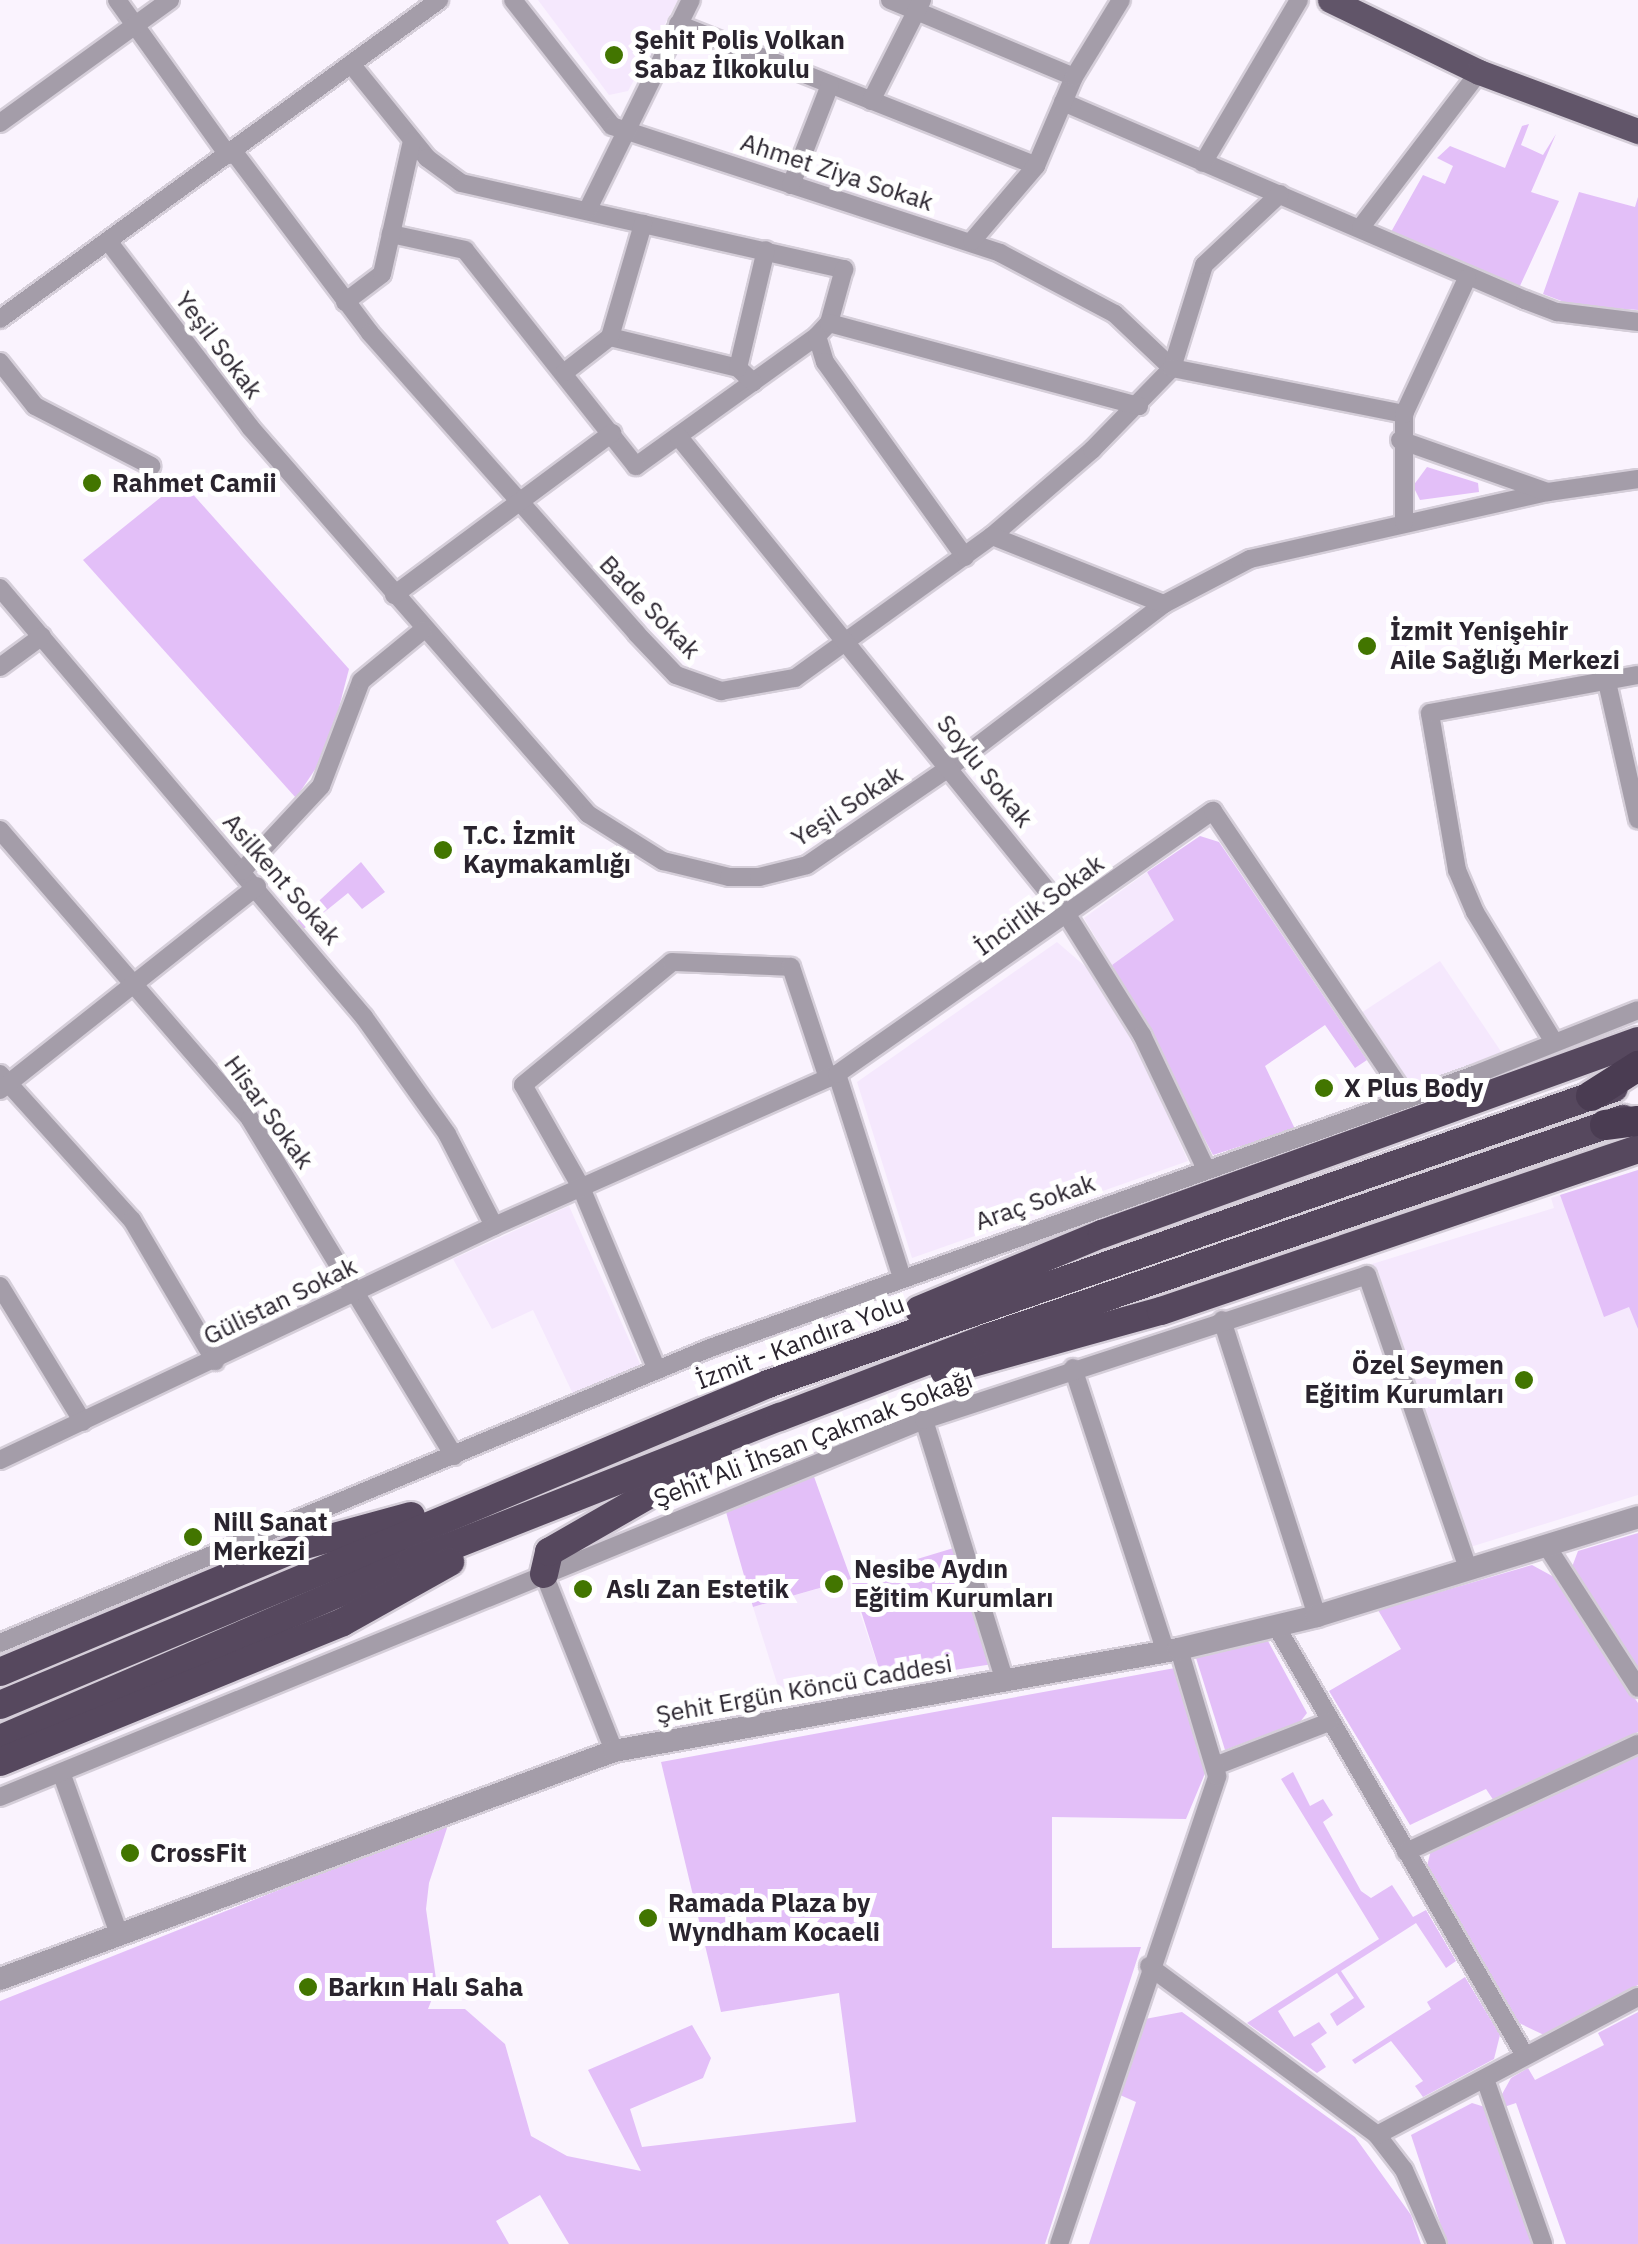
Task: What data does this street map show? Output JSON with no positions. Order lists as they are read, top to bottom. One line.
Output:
{"streets":{"highway":["İzmit - Kandıra Yolu"],"street":["Ahmet Ziya Sokak","Yeşil Sokak","Bade Sokak","Soylu Sokak","Asilkent Sokak","İncirlik Sokak","Hisar Sokak","Araç Sokak","Gülistan Sokak","Şehit Ali İhsan Çakmak Sokağı","Şehit Ergün Köncü Caddesi"]},"crossings":[["Ahmet Ziya Sokak","Bade Sokak"],["Yeşil Sokak","Soylu Sokak"],["Bade Sokak","Soylu Sokak"],["Soylu Sokak","İncirlik Sokak"],["Soylu Sokak","Araç Sokak"],["Asilkent Sokak","Gülistan Sokak"],["İncirlik Sokak","Araç Sokak"],["İncirlik Sokak","Gülistan Sokak"],["Hisar Sokak","Araç Sokak"],["Hisar Sokak","Gülistan Sokak"],["Şehit Ali İhsan Çakmak Sokağı","Şehit Ergün Köncü Caddesi"]],"places":["Şehit Polis Volkan Sabaz İlkokulu","Rahmet Camii","İzmit Yenişehir Aile Sağlığı Merkezi","T.C. İzmit Kaymakamlığı","X Plus Body","Özel Seymen Eğitim Kurumları","Nill Sanat Merkezi","Nesibe Aydın Eğitim Kurumları","Aslı Zan Estetik","CrossFit","Ramada Plaza by Wyndham Kocaeli","Barkın Halı Saha"]}
